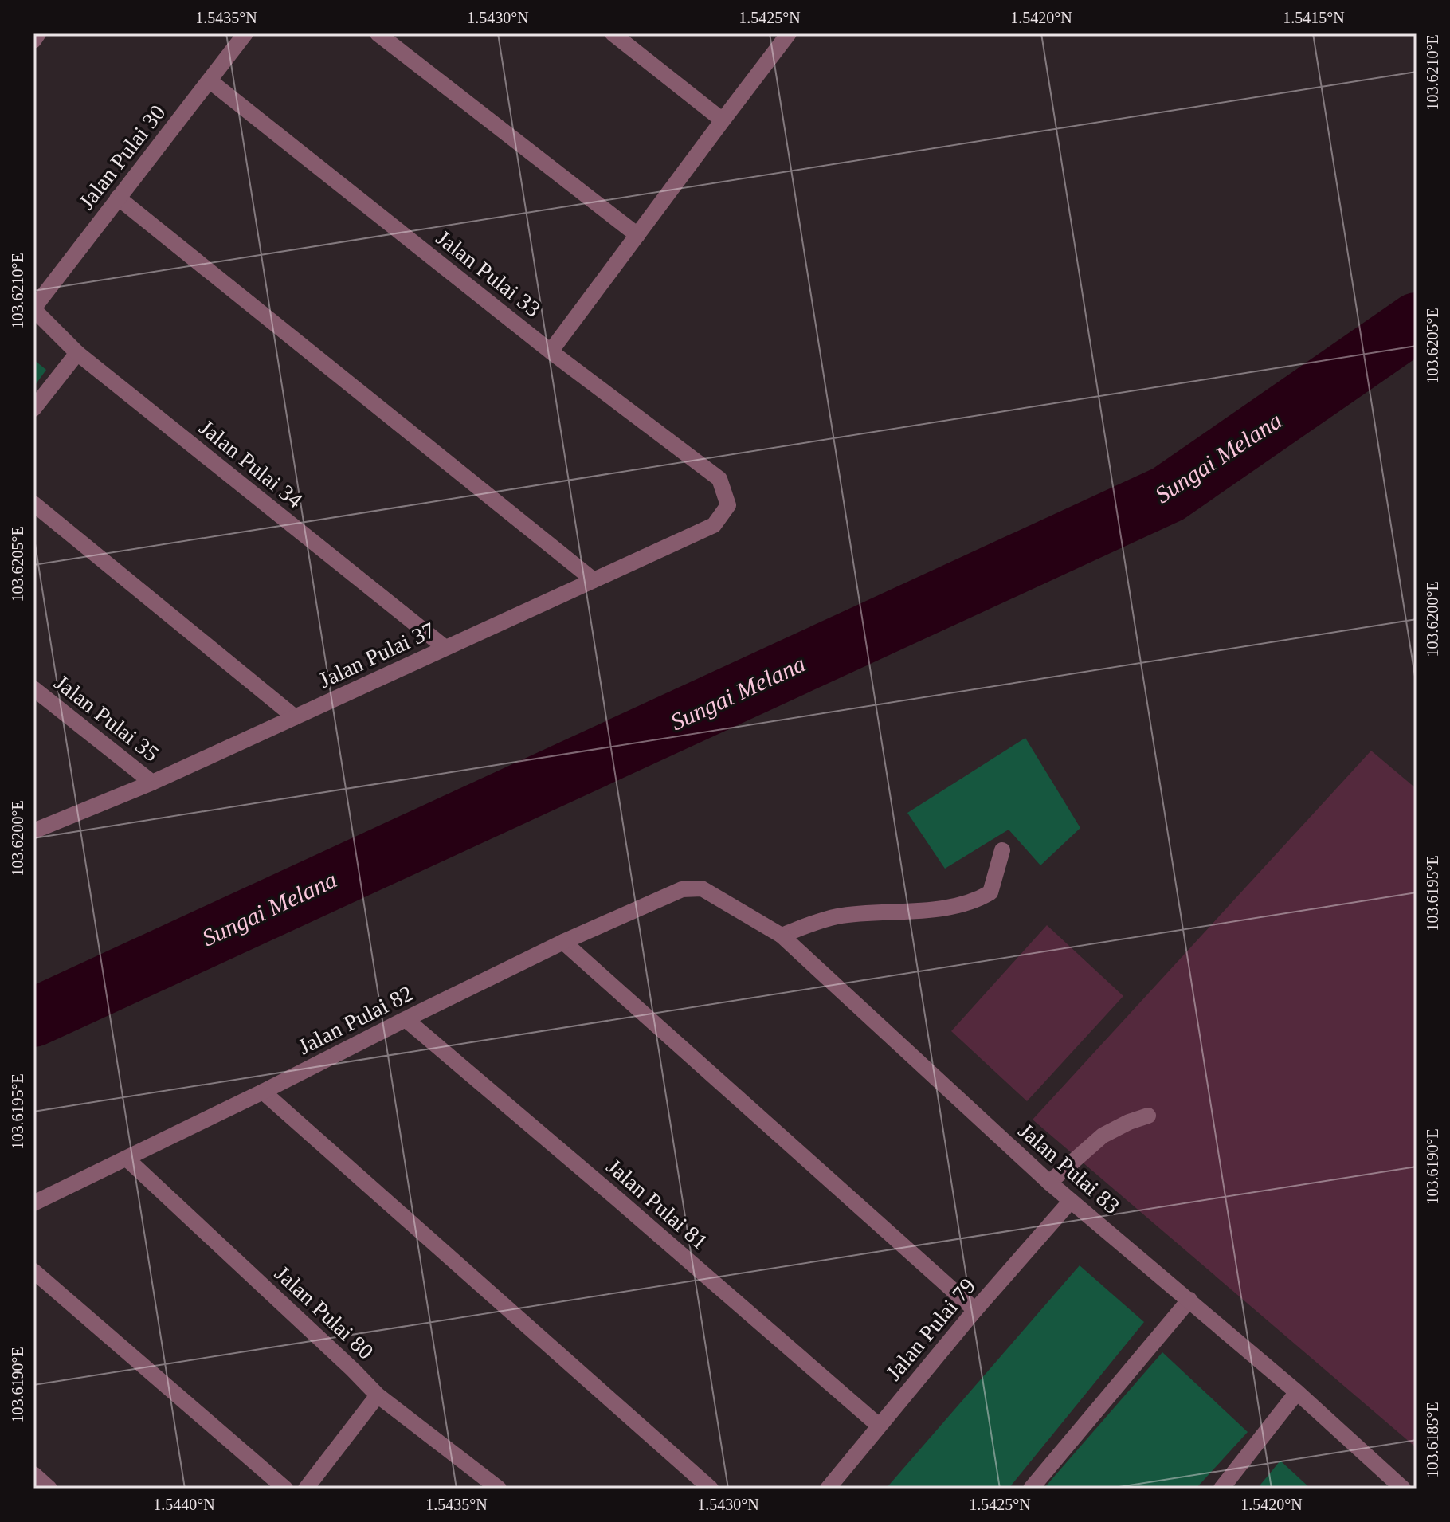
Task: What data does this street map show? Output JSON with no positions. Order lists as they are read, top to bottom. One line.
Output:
{"streets":{"street":["Jalan Pulai 30","Jalan Pulai 33","Jalan Pulai 34","Jalan Pulai 37","Jalan Pulai 35","Jalan Pulai 82","Jalan Pulai 83","Jalan Pulai 81","Jalan Pulai 80","Jalan Pulai 79"]},"crossings":[["Jalan Pulai 30","Jalan Pulai 33"],["Jalan Pulai 30","Jalan Pulai 34"],["Jalan Pulai 33","Jalan Pulai 37"],["Jalan Pulai 34","Jalan Pulai 37"],["Jalan Pulai 37","Jalan Pulai 35"],["Jalan Pulai 82","Jalan Pulai 83"],["Jalan Pulai 82","Jalan Pulai 81"],["Jalan Pulai 82","Jalan Pulai 80"],["Jalan Pulai 83","Jalan Pulai 79"],["Jalan Pulai 81","Jalan Pulai 79"]],"water":["Sungai Melana"],"coordinates":["1.5435°N","1.5430°N","1.5425°N","1.5420°N","1.5415°N","103.6210°E","103.6205°E","103.6200°E","103.6195°E","103.6190°E","103.6185°E","1.5440°N"]}
